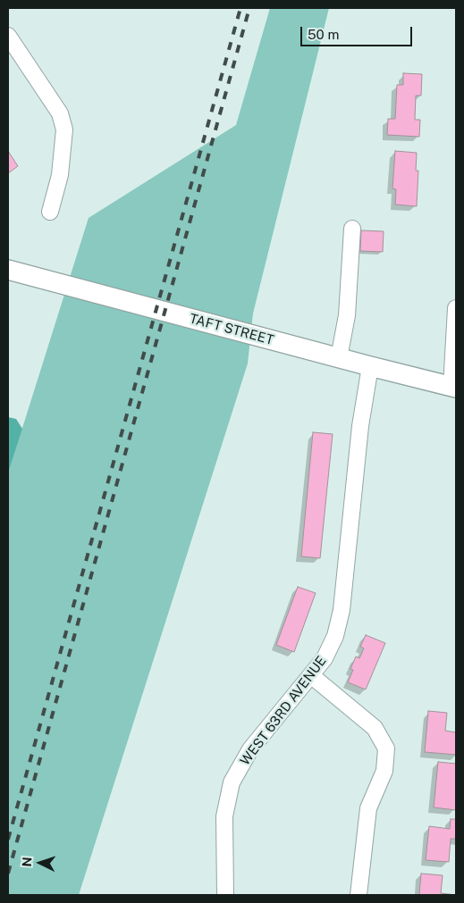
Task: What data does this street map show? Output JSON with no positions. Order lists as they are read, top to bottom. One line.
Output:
{"streets":{"main road":["TAFT STREET"],"street":["WEST 63RD AVENUE"]},"crossings":[["TAFT STREET","WEST 63RD AVENUE"]],"scale_bar":"50 m","north":"left"}
